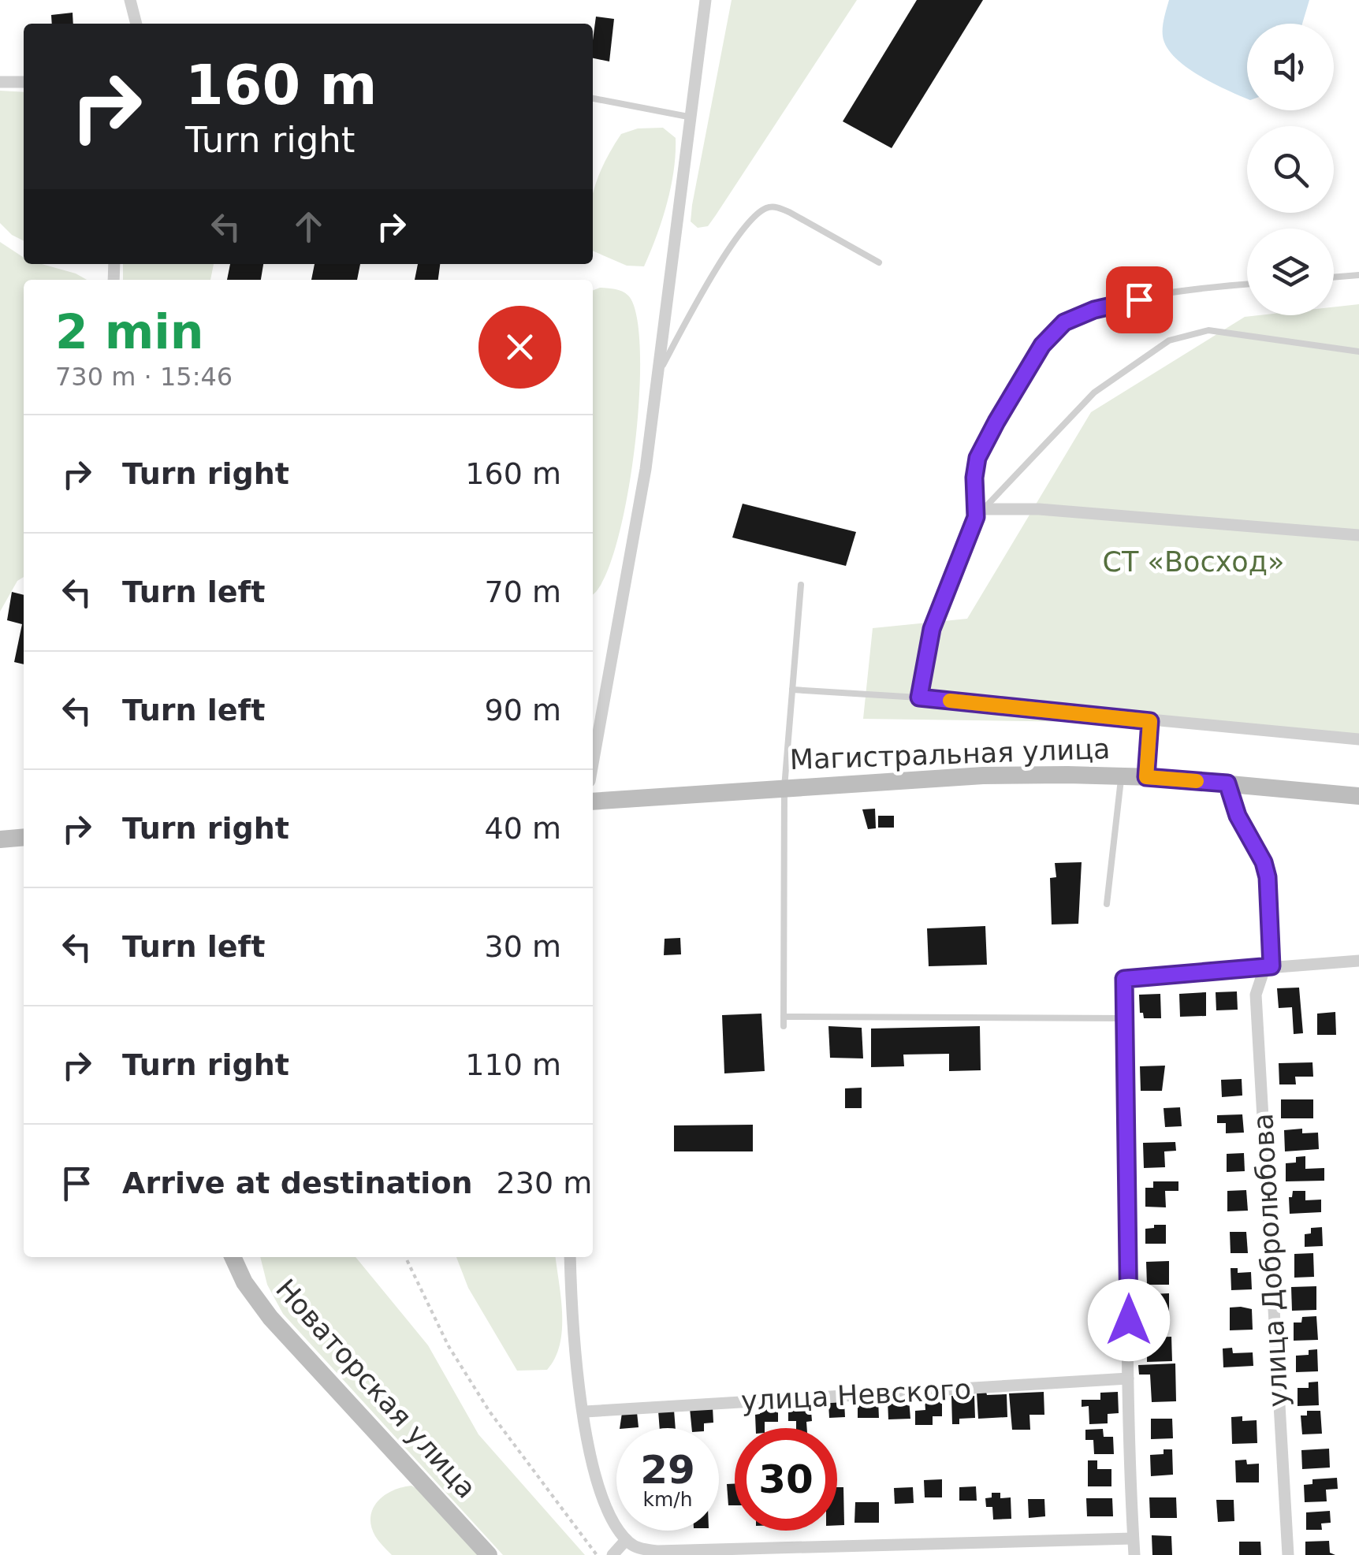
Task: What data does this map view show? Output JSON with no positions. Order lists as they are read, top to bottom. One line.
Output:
{"streets":{"main road":["Магистральная улица","Новаторская улица"],"street":["улица Добролюбова","улица Невского"]},"parks":["СТ «Восход»"],"page":{"turn":["160 m","Turn right"],"heading":["2 min","730 m · 15:46"],"list":[{"name":"Turn right","value":"160 m"},{"name":"Turn left","value":"70 m"},{"name":"Turn left","value":"90 m"},{"name":"Turn right","value":"40 m"},{"name":"Turn left","value":"30 m"},{"name":"Turn right","value":"110 m"},{"name":"Arrive at destination","value":"230 m"}],"speed":"29 km/h","limit":"30"}}
